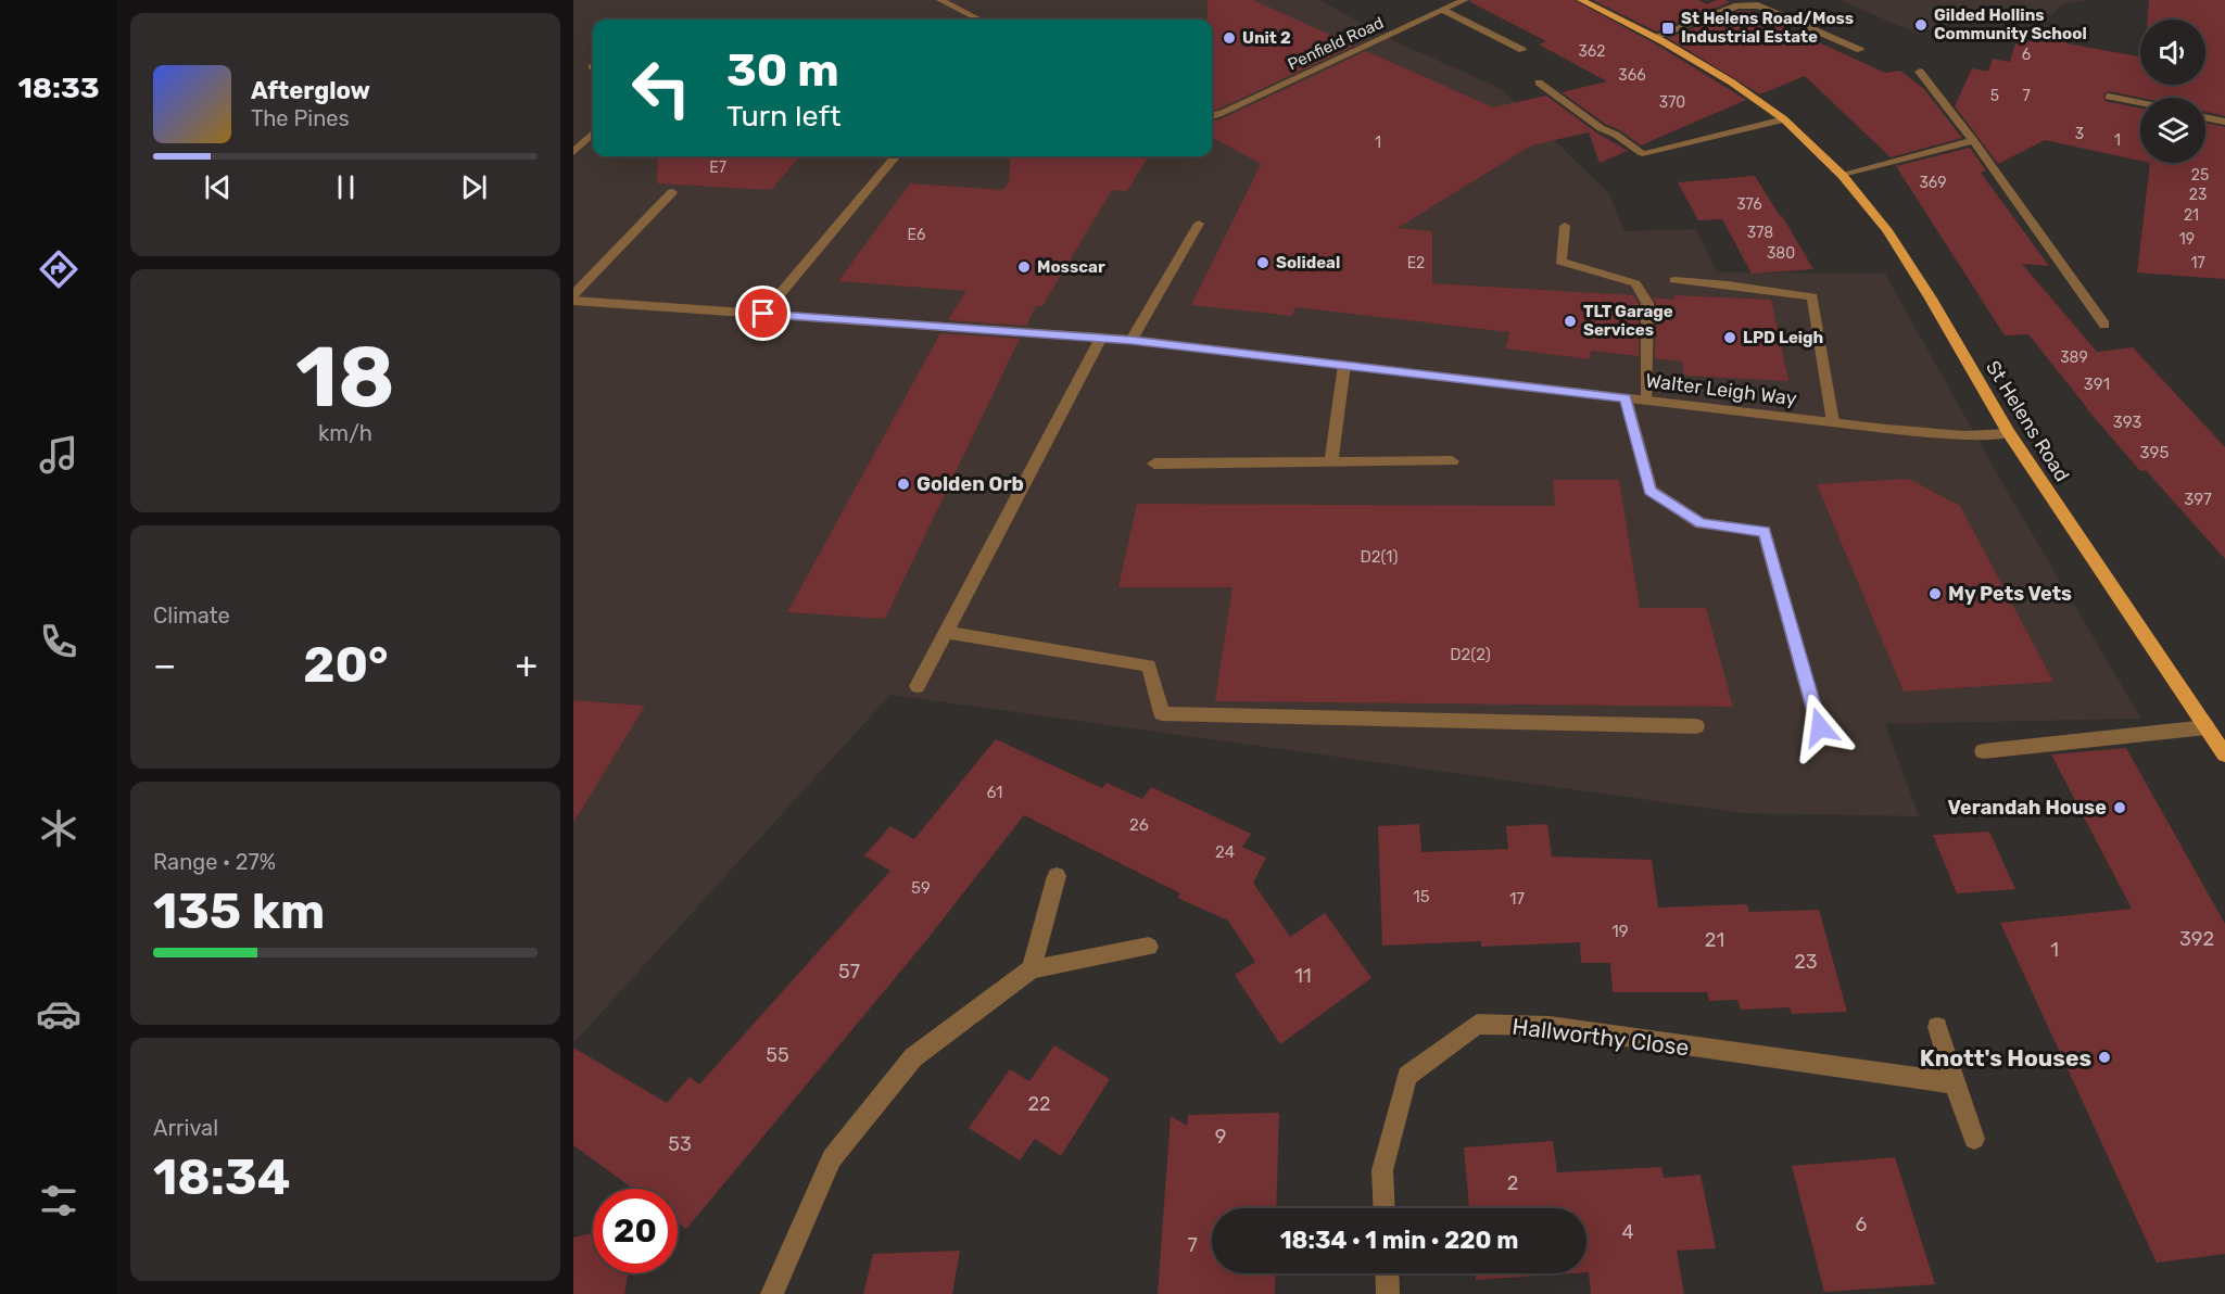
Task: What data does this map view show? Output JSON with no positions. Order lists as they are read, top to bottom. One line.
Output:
{"streets":{"main road":["St Helens Road"],"street":["Penfield Road","Walter Leigh Way","Hallworthy Close"]},"crossings":[["Walter Leigh Way","St Helens Road"]],"places":{"other":["Gilded Hollins Community School","Unit 2","Solideal","Mosscar","TLT Garage Services","LPD Leigh","Golden Orb","My Pets Vets","Verandah House","Knott's Houses"],"transit":["St Helens Road/Moss Industrial Estate"]},"house_numbers":["362","6","366","5","7","370","3","1","1","E7","25","369","23","376","21","378","E6","19","380","E2","17","389","391","393","395","397","D2(1)","D2(2)","61","26","24","59","15","17","19","392","21","1","23","57","11","55","22","9","53","2","6","4","7"],"page":{"tabs":"18:33","turn":["30 m","Turn left"],"song":["Afterglow","The Pines"],"tile":[["18","km/h"],"Climate",["Range · 27%","135 km"],["Arrival","18:34"]],"heat":["−","20°","+"],"limit":"20","trip":"18:34 · 1 min · 220 m"}}
